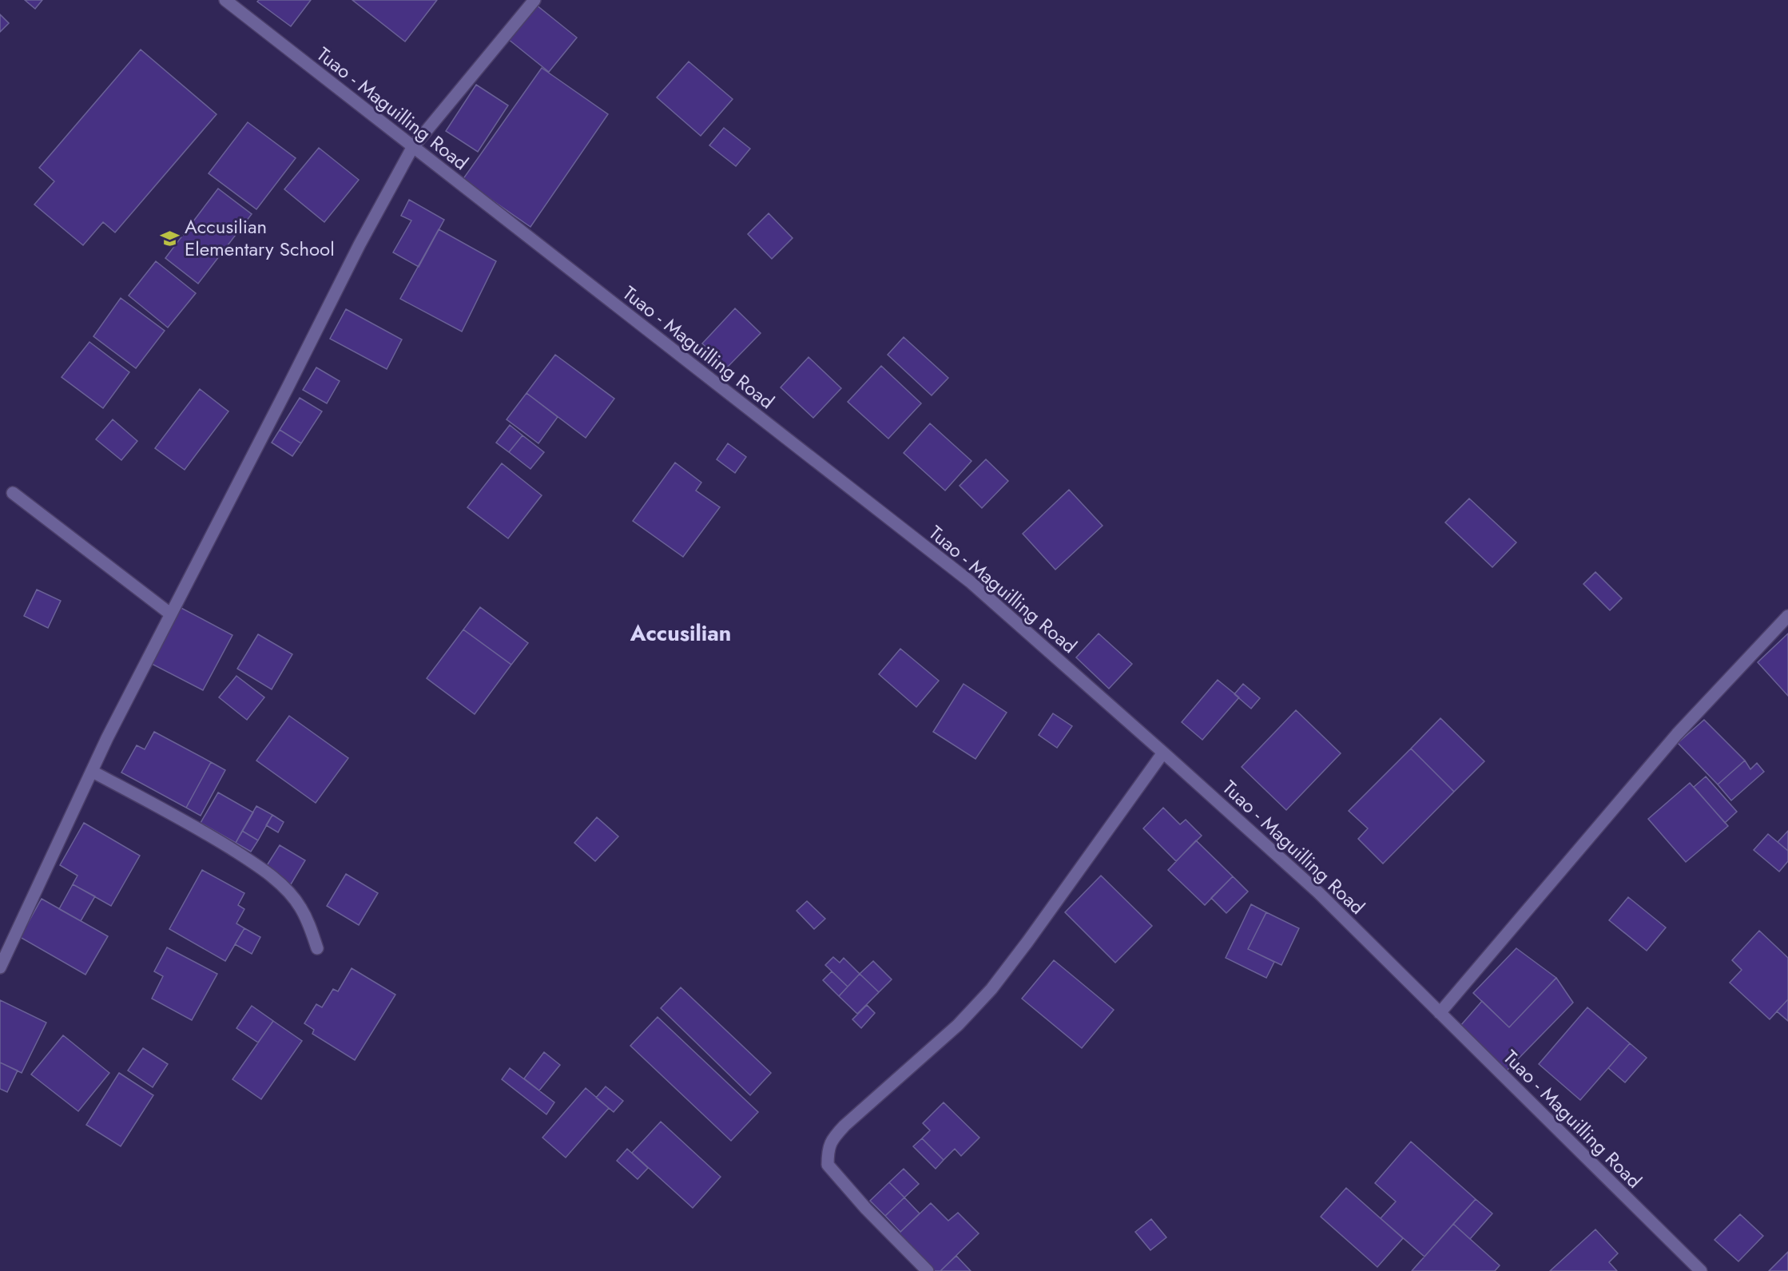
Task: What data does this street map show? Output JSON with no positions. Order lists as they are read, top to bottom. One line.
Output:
{"streets":{"street":["Tuao - Maguilling Road"]},"districts":["Accusilian"],"places":{"school or university":["Accusilian Elementary School"]}}
